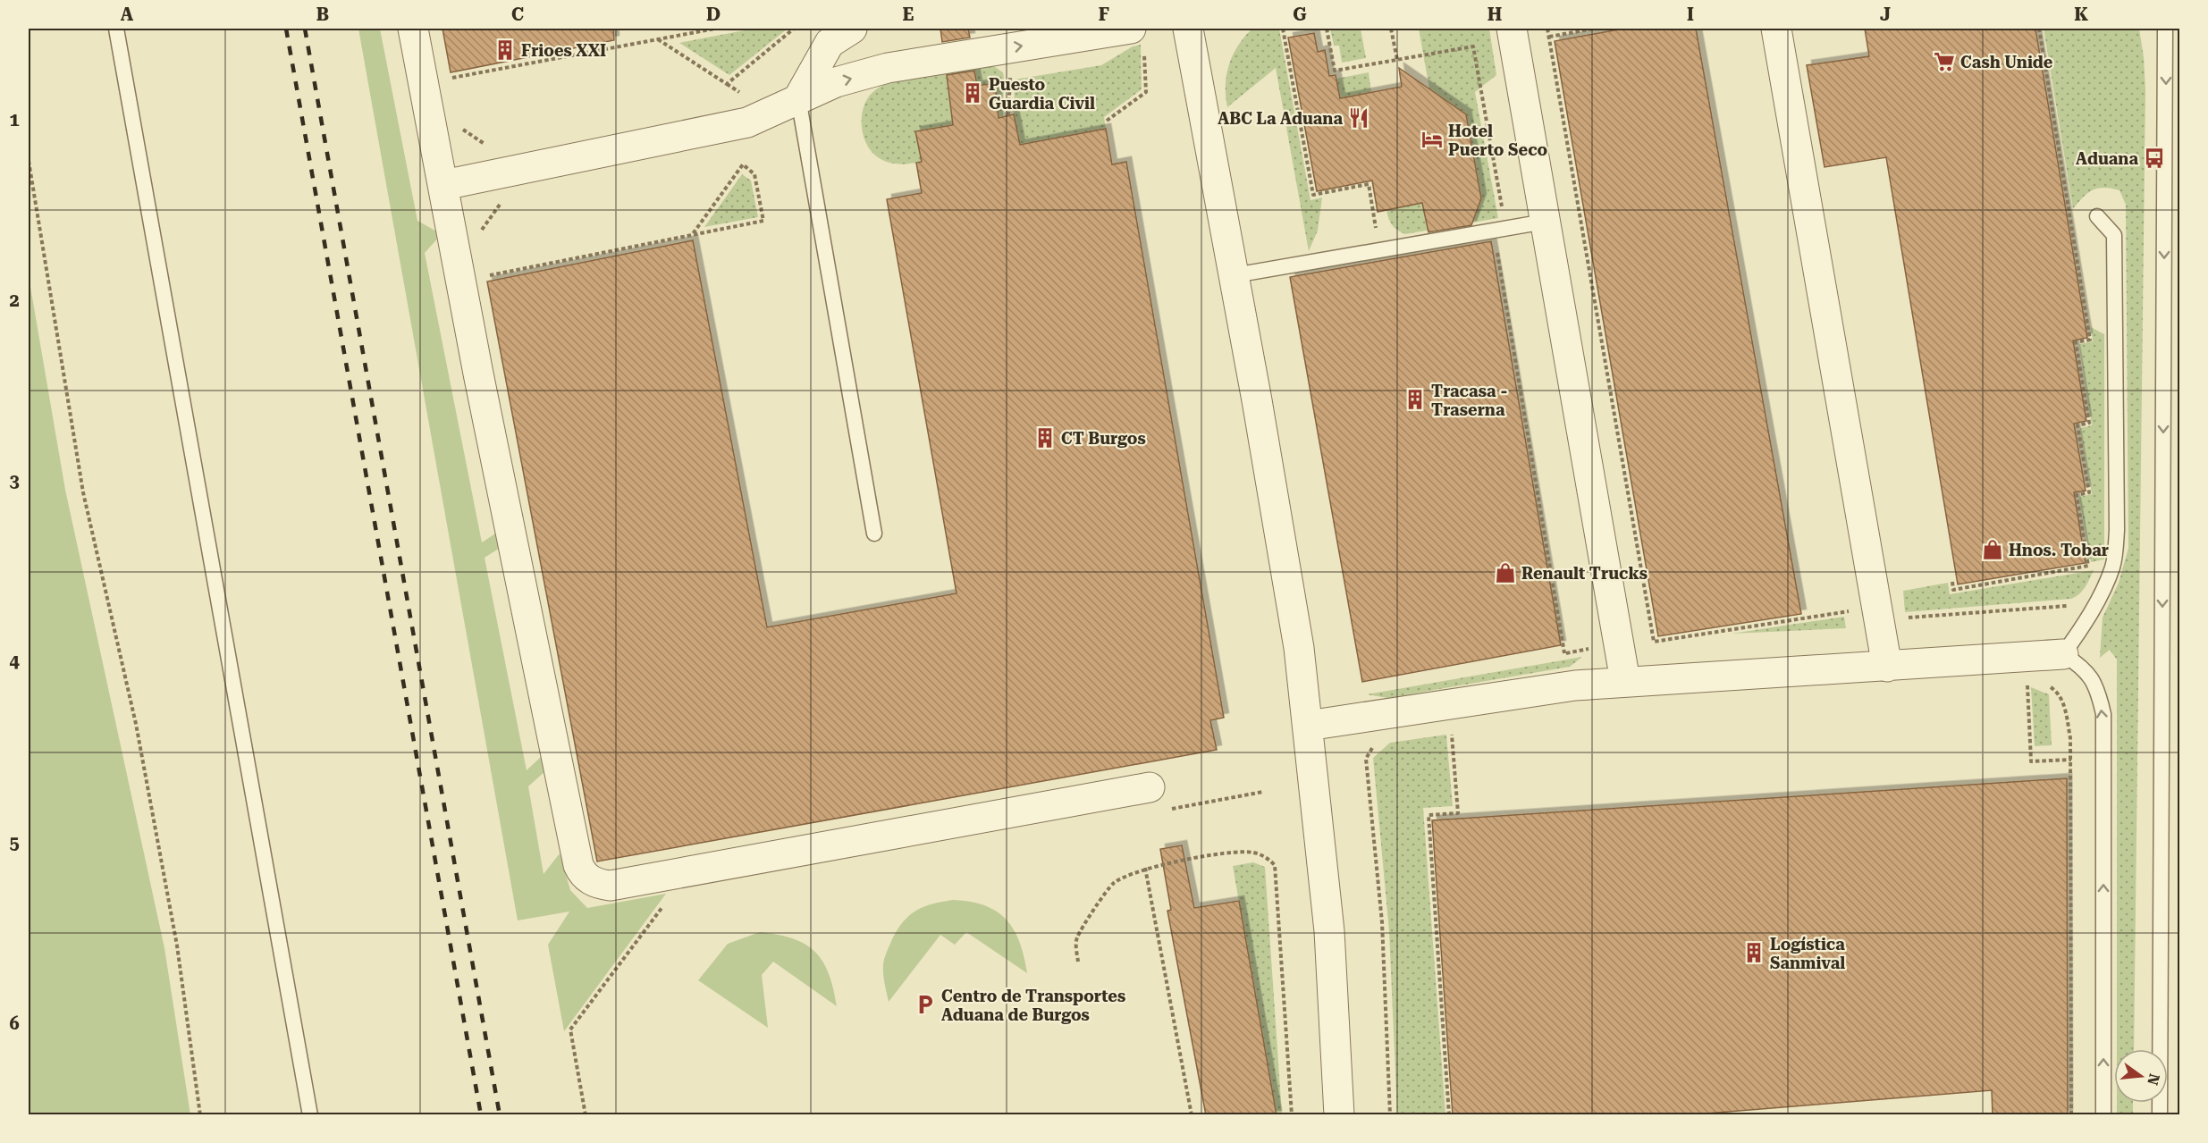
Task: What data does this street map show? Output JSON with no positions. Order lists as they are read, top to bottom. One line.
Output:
{"places":{"building":["Frioes XXI","Puesto Guardia Civil","Tracasa - Traserna","CT Burgos","Logística Sanmival"],"supermarket":["Cash Unide"],"restaurant":["ABC La Aduana"],"hotel":["Hotel Puerto Seco"],"bus stop":["Aduana"],"shop":["Hnos. Tobar","Renault Trucks"],"parking":["Centro de Transportes Aduana de Burgos"]},"north":"right","grid":{"columns":["A","B","C","D","E","F","G","H","I","J","K"],"rows":["1","2","3","4","5","6"]}}
